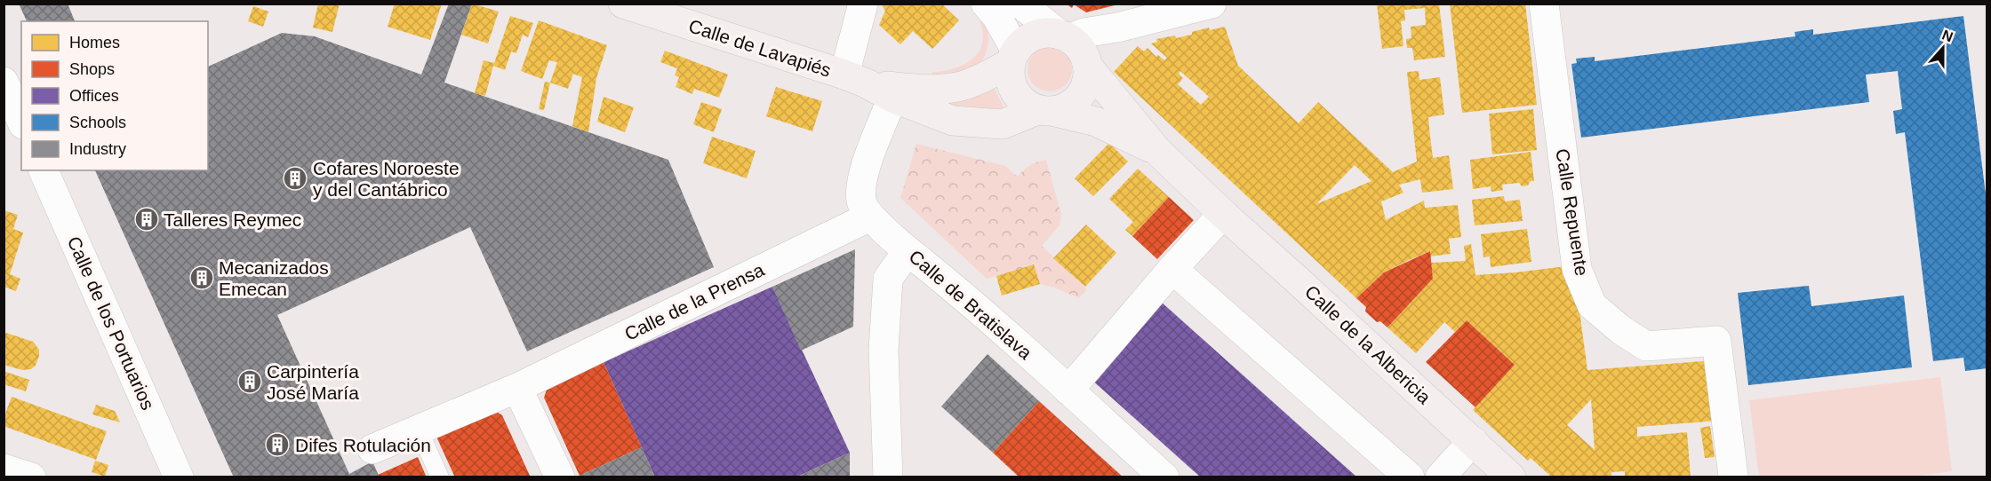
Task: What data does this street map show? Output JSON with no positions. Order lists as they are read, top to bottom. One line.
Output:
{"streets":{"main road":["Calle de Lavapiés","Calle de la Albericia"],"street":["Calle Repuente","Calle de la Prensa","Calle de Bratislava","Calle de los Portuarios"]},"crossings":[["Calle de Lavapiés","Calle de Bratislava"],["Calle de Lavapiés","Calle de la Albericia"],["Calle de la Prensa","Calle de Bratislava"]],"places":{"building":["Cofares Noroeste y del Cantábrico","Talleres Reymec","Mecanizados Emecan","Carpintería José María","Difes Rotulación"]},"legend":["Homes","Shops","Offices","Schools","Industry"],"north":"top"}
